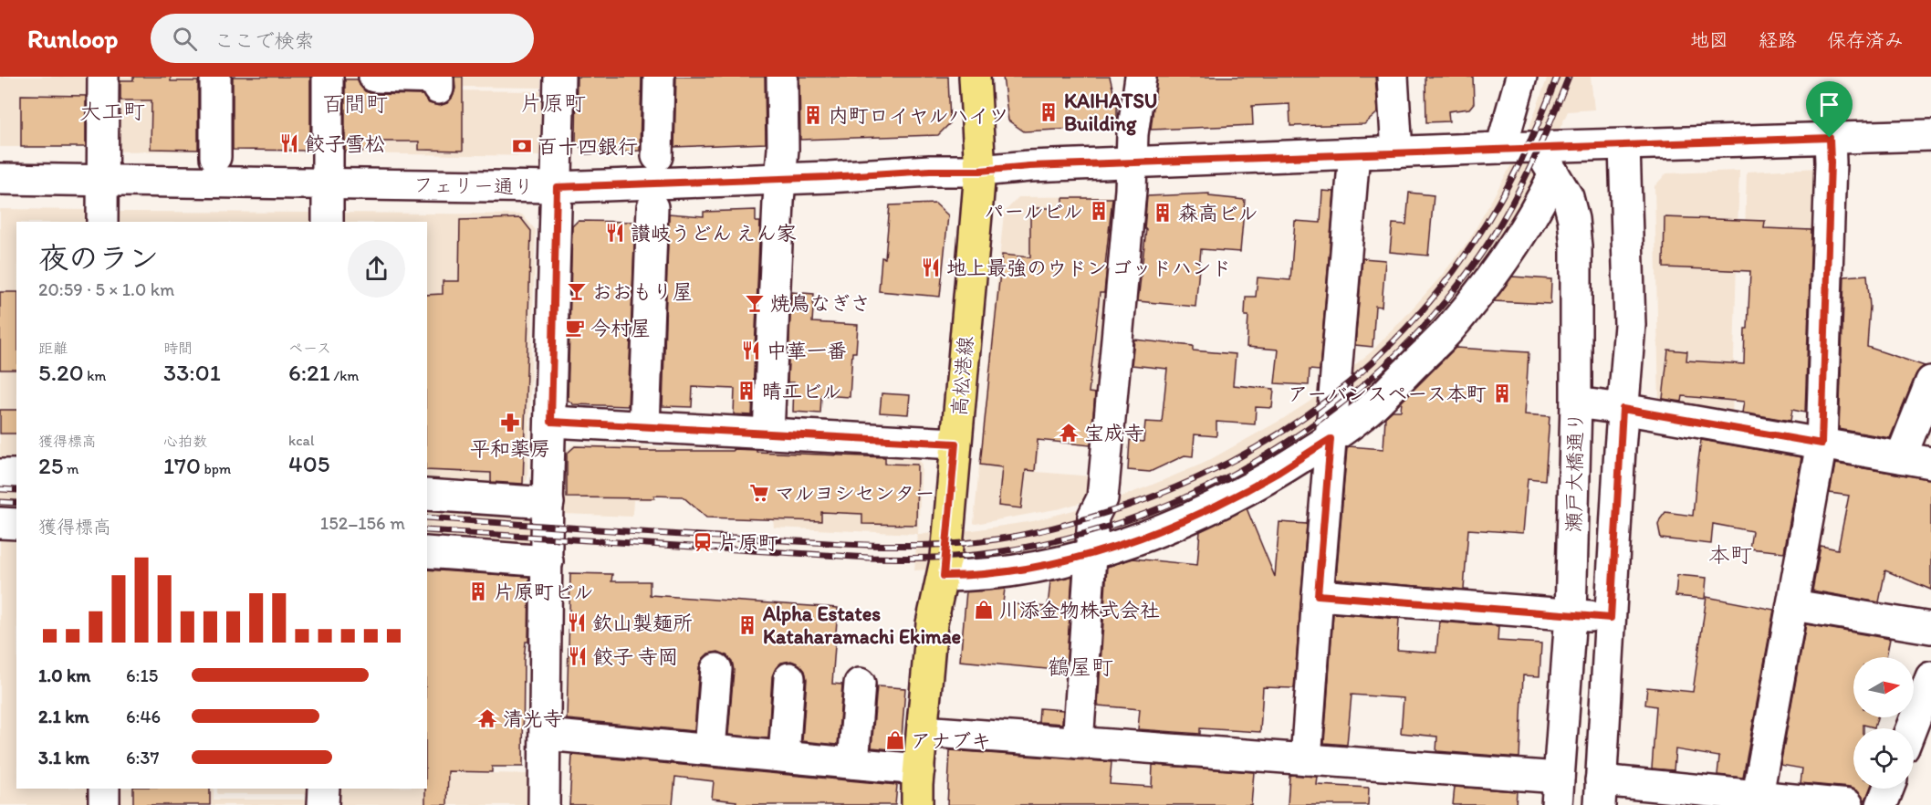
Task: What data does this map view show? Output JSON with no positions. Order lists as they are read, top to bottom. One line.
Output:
{"streets":{"main road":["高松港線"],"street":["フェリー通り","瀬戸大橋通り"]},"crossings":[["フェリー通り","高松港線"],["フェリー通り","瀬戸大橋通り"]],"districts":["片原町","百間町","大工町","本町","鶴屋町"],"places":{"building":["KAIHATSU Building","内町ロイヤルハイツ","パールビル","森高ビル","晴工ビル","アーバンスペース本町","片原町ビル","Alpha Estates Kataharamachi Ekimae"],"restaurant":["餃子雪松","讃岐うどん えん家","地上最強のウドン ゴッドハンド","中華一番","欽山製麺所","餃子 寺岡"],"bank":["百十四銀行"],"bar":["おおもり屋","焼鳥なぎさ"],"cafe":["今村屋"],"pharmacy":["平和薬房"],"temple":["宝成寺","清光寺"],"supermarket":["マルヨシセンター"],"station":["片原町"],"shop":["川添金物株式会社","アナブキ"]},"north":"right","page":{"header":"Runloop","search":"ここで検索","nav":["地図","経路","保存済み"],"heading":["夜のラン","20:59 · 5 × 1.0 km"],"stats":[["距離","5.20 km"],["時間","33:01"],["ペース","6:21 /km"],["獲得標高","25 m"],["心拍数","170 bpm"],["kcal","405"]],"chart":["獲得標高","152–156 m"],"list":[{"name":"1.0 km","note":"6:15"},{"name":"2.1 km","note":"6:46"},{"name":"3.1 km","note":"6:37"}]}}
